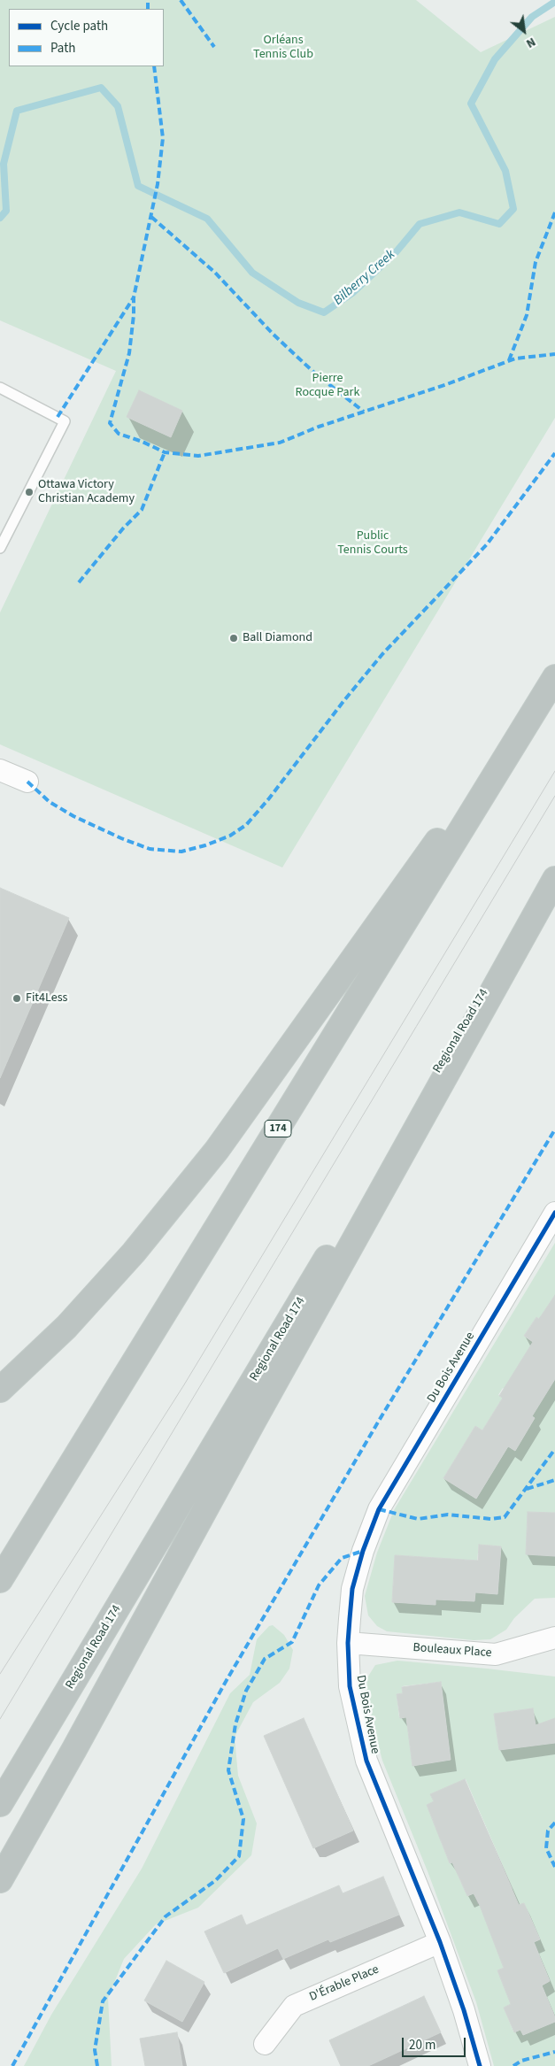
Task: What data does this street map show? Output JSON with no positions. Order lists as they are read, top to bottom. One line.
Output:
{"streets":{"highway":["Regional Road 174","174"],"street":["Du Bois Avenue","Bouleaux Place","D'Érable Place"]},"crossings":[["Du Bois Avenue","Bouleaux Place"],["Du Bois Avenue","D'Érable Place"]],"water":["Bilberry Creek"],"parks":["Orléans Tennis Club","Pierre Rocque Park","Public Tennis Courts"],"places":["Ottawa Victory Christian Academy","Ball Diamond","Fit4Less"],"legend":["Cycle path","Path"],"scale_bar":"20 m","north":"bottom right"}
